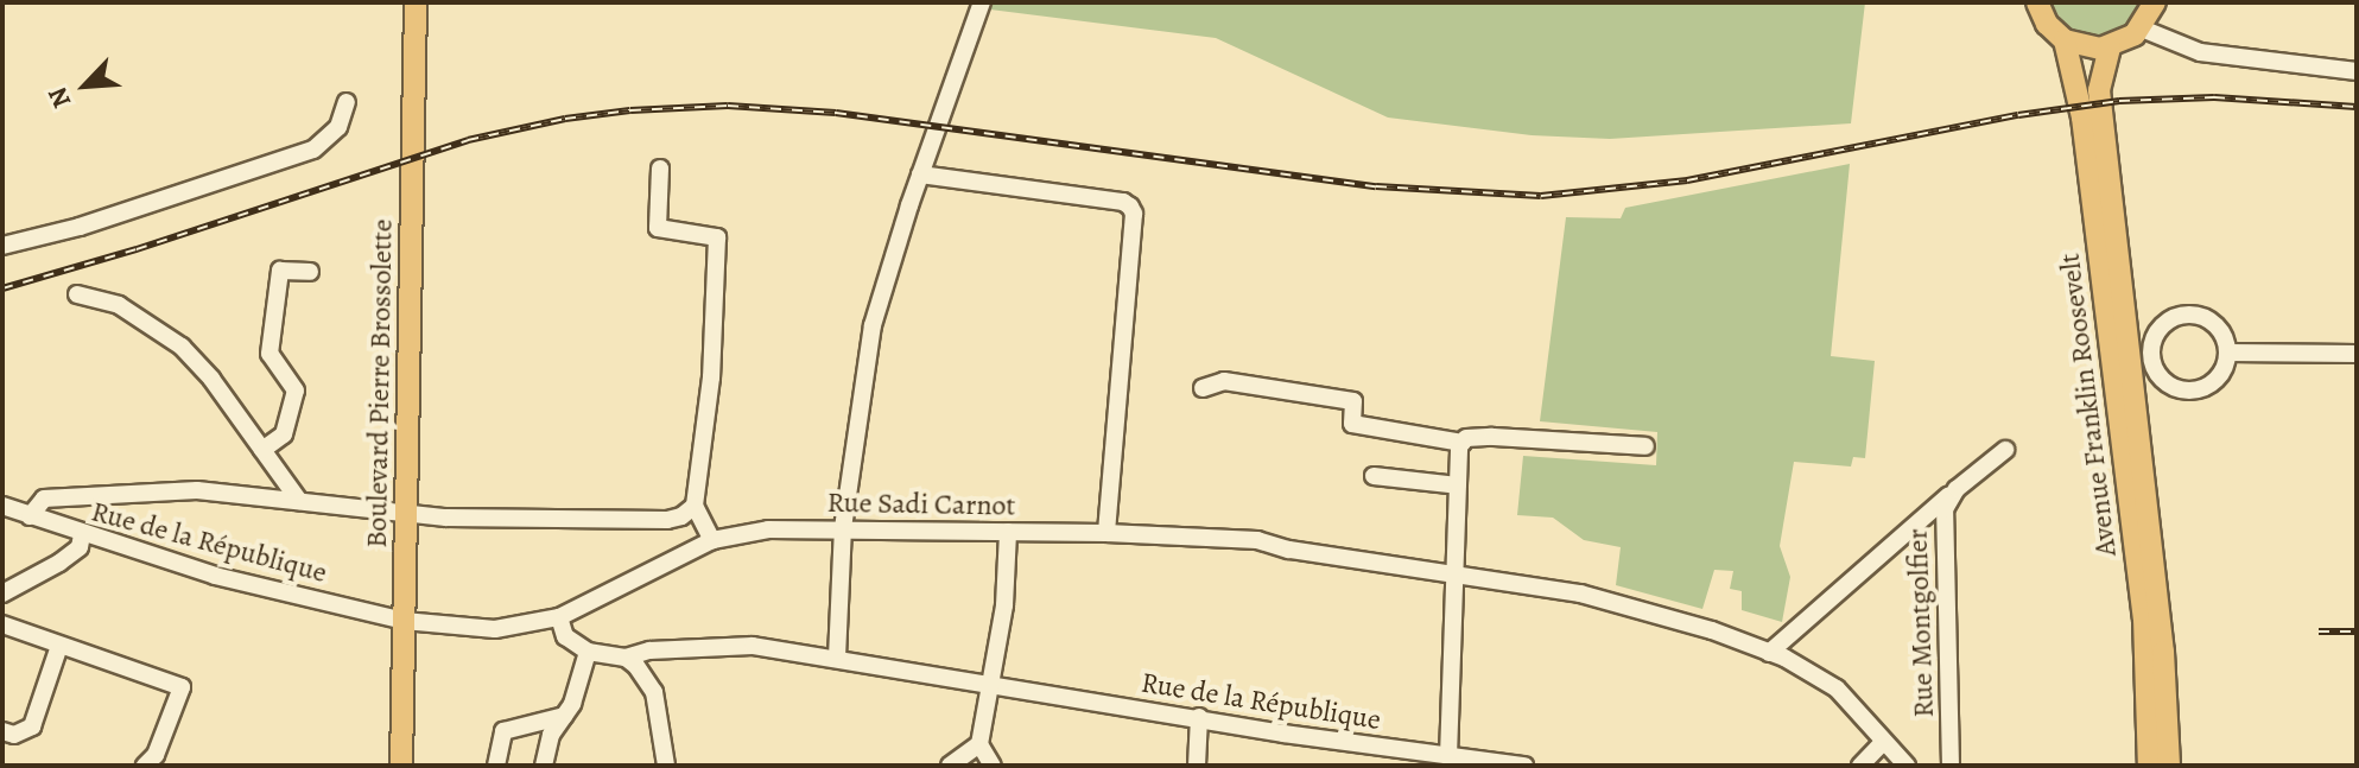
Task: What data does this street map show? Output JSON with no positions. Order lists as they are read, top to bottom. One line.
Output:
{"streets":{"main road":["Boulevard Pierre Brossolette","Avenue Franklin Roosevelt"],"street":["Rue Sadi Carnot","Rue de la République","Rue Montgolfier"]},"crossings":[["Boulevard Pierre Brossolette","Rue Sadi Carnot"],["Boulevard Pierre Brossolette","Rue de la République"],["Rue Sadi Carnot","Rue de la République"]],"north":"bottom left"}
